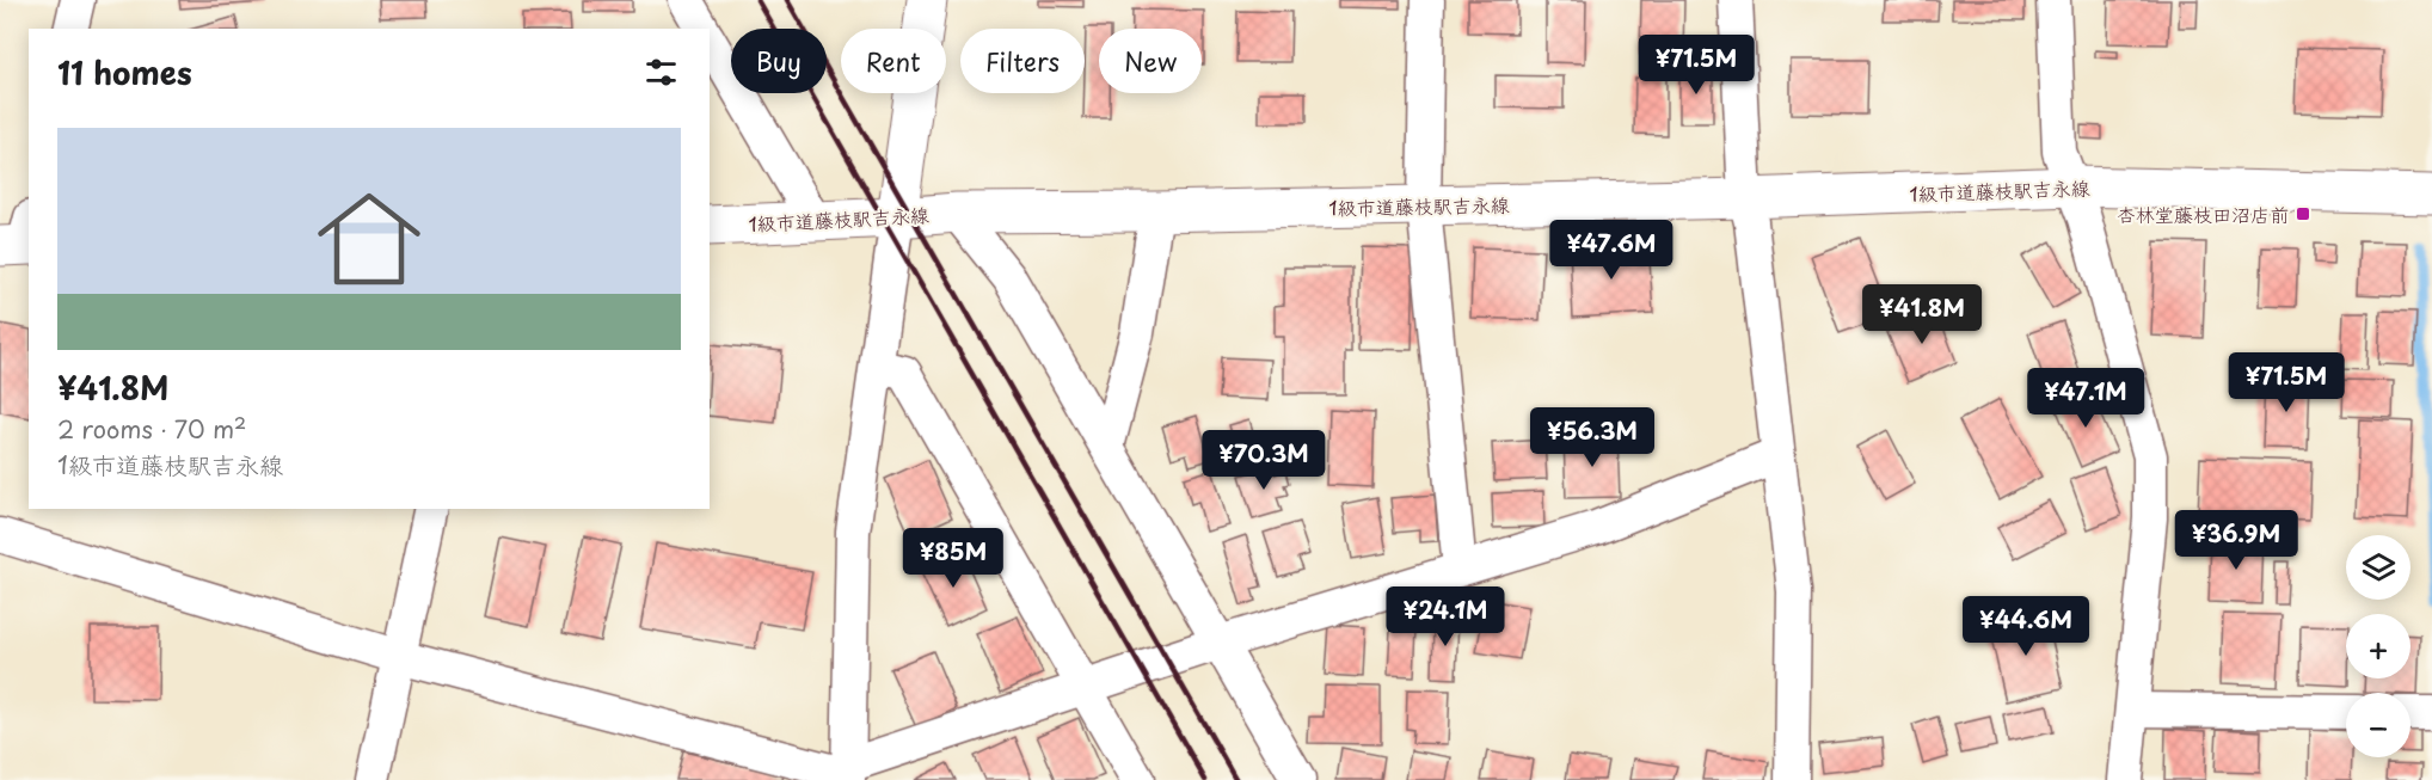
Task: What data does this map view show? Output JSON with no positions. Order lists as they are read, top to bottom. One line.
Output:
{"streets":{"street":["1級市道藤枝駅吉永線"]},"places":{"transit":["杏林堂藤枝田沼店前"]},"page":{"chip":["Buy","Rent","Filters","New"],"heading":"11 homes","price":["¥71.5M","¥47.6M","¥41.8M","¥71.5M","¥47.1M","¥56.3M","¥70.3M","¥36.9M","¥85M","¥24.1M","¥44.6M"],"list":[{"name":"¥41.8M","note":"2 rooms · 70 m² · 1級市道藤枝駅吉永線"}],"map_buttons":["+","−"]}}
